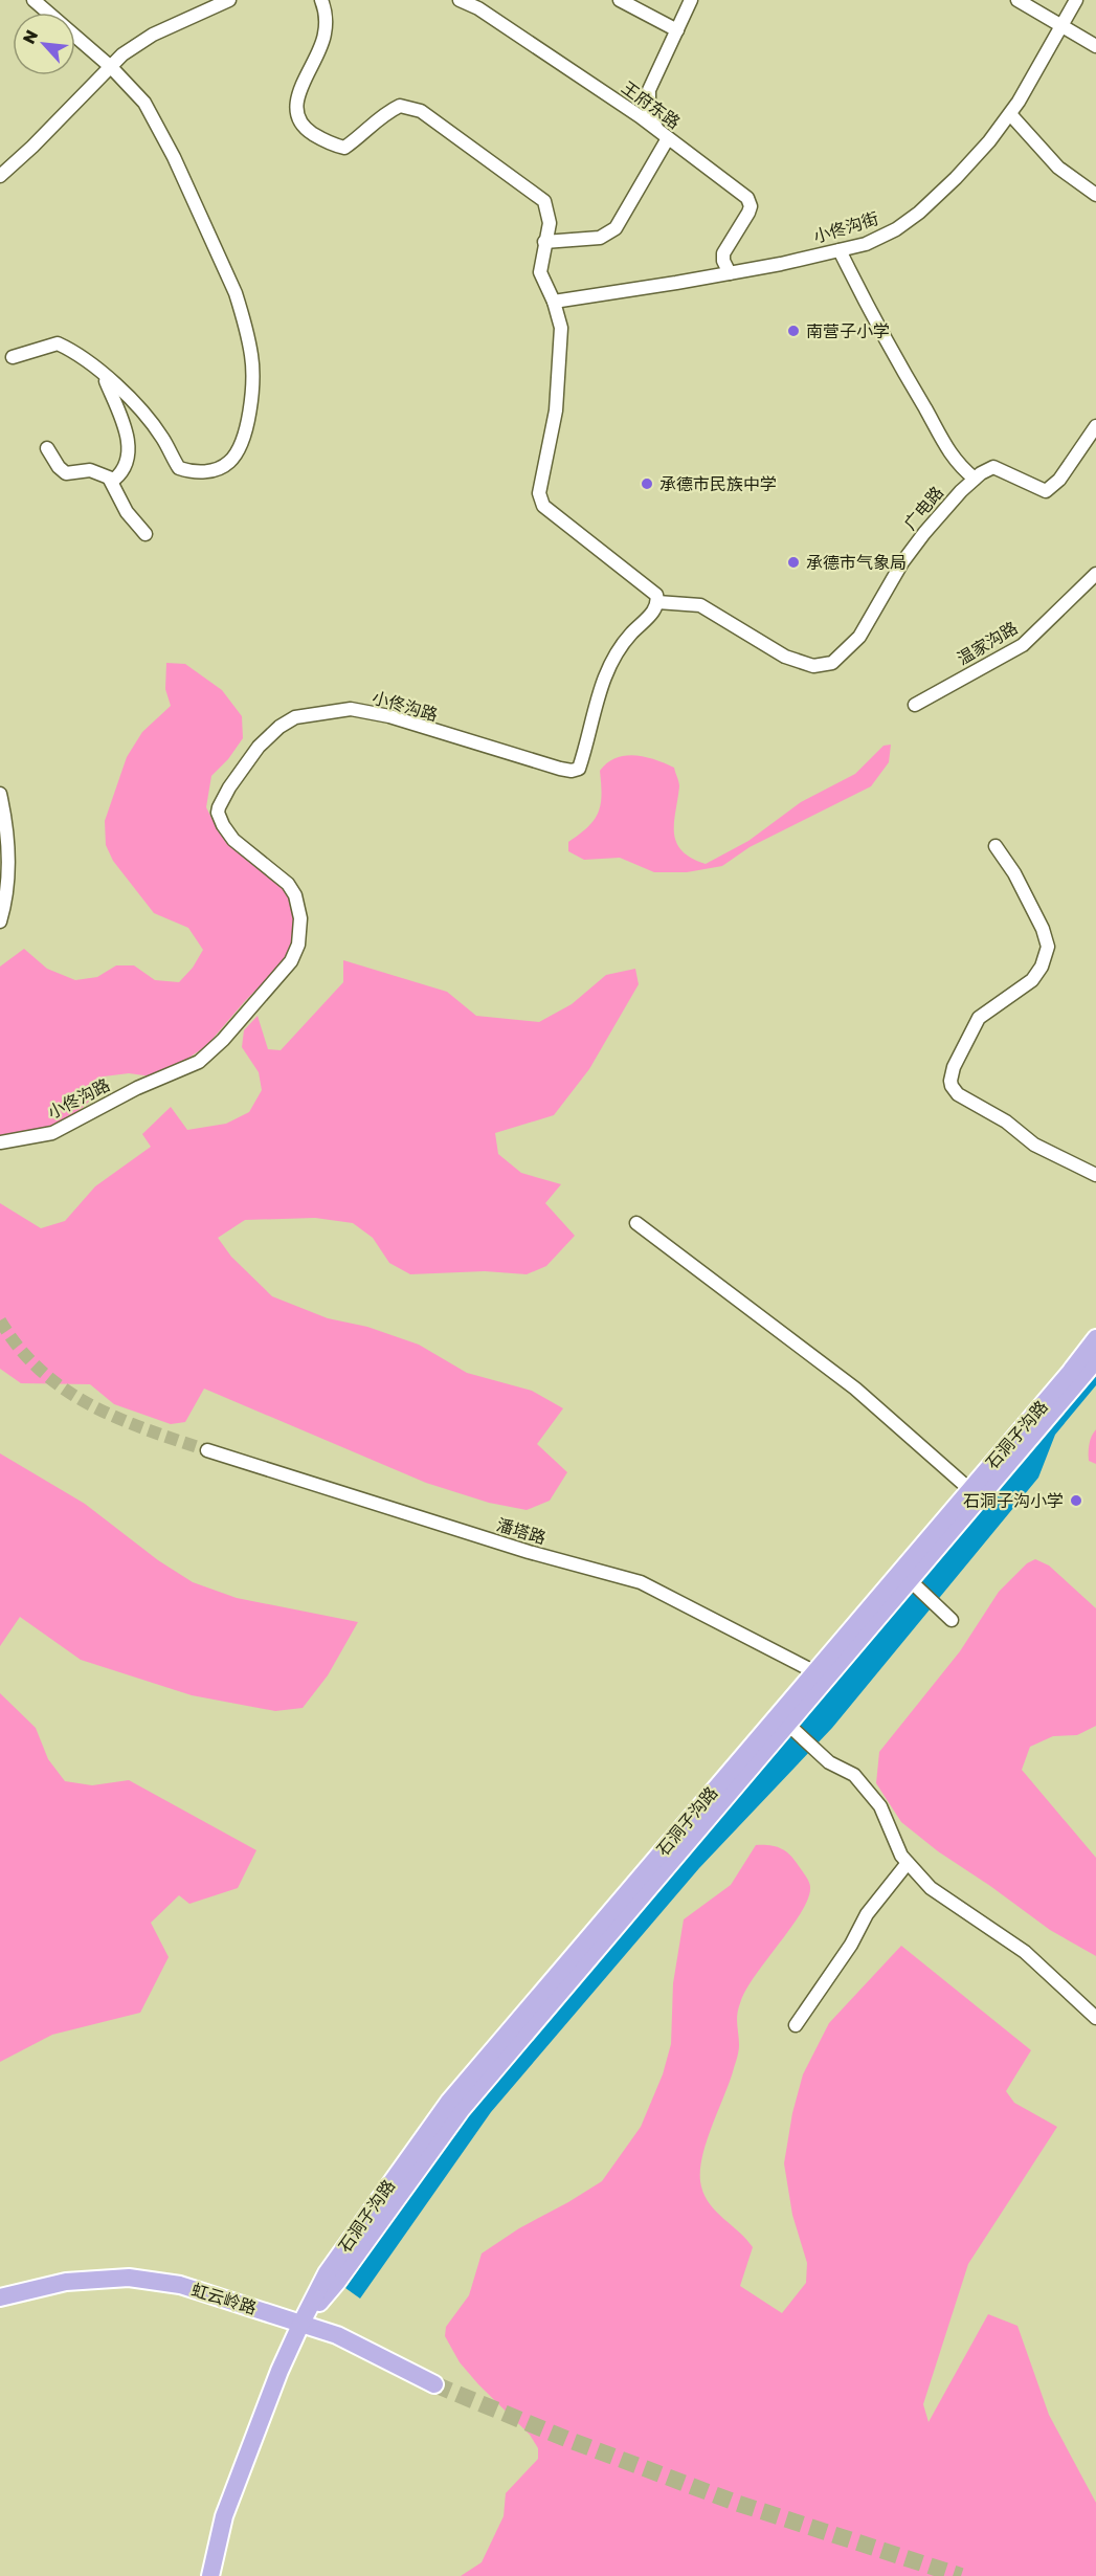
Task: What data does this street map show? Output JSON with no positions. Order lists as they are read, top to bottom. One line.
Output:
{"streets":{"main road":["石洞子沟路","虹云岭路"],"street":["王府东路","小佟沟街","广电路","温家沟路","小佟沟路","潘塔路"]},"crossings":[["王府东路","小佟沟街"],["广电路","小佟沟路"],["石洞子沟路","潘塔路"],["石洞子沟路","虹云岭路"]],"places":["南营子小学","承德市民族中学","承德市气象局","石洞子沟小学"],"north":"top left"}
